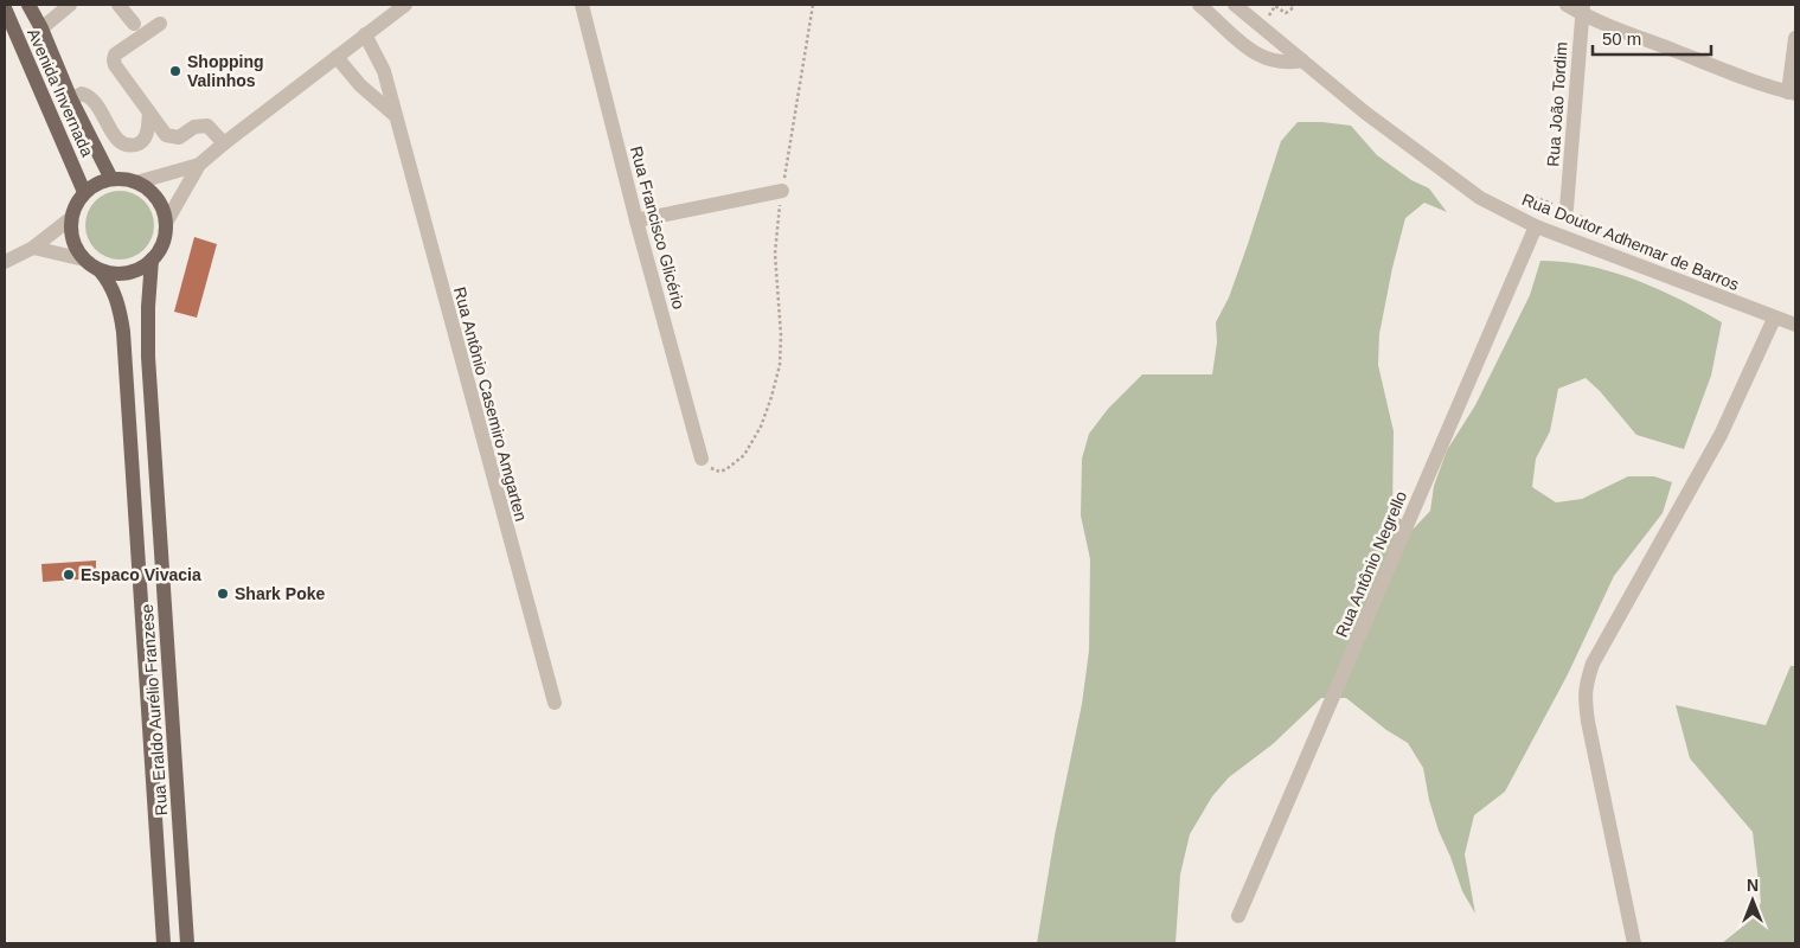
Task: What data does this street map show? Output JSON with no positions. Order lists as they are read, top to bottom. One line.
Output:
{"streets":{"main road":["Avenida Invernada","Rua Eraldo Aurélio Franzese"],"street":["Rua João Tordim","Rua Francisco Glicério","Rua Doutor Adhemar de Barros","Rua Antônio Casemiro Amgarten","Rua Antônio Negrello"]},"crossings":[["Avenida Invernada","Rua Eraldo Aurélio Franzese"],["Rua Doutor Adhemar de Barros","Rua Antônio Negrello"]],"places":["Shopping Valinhos","Espaco Vivacia","Shark Poke"],"scale_bar":"50 m","north":"top"}
